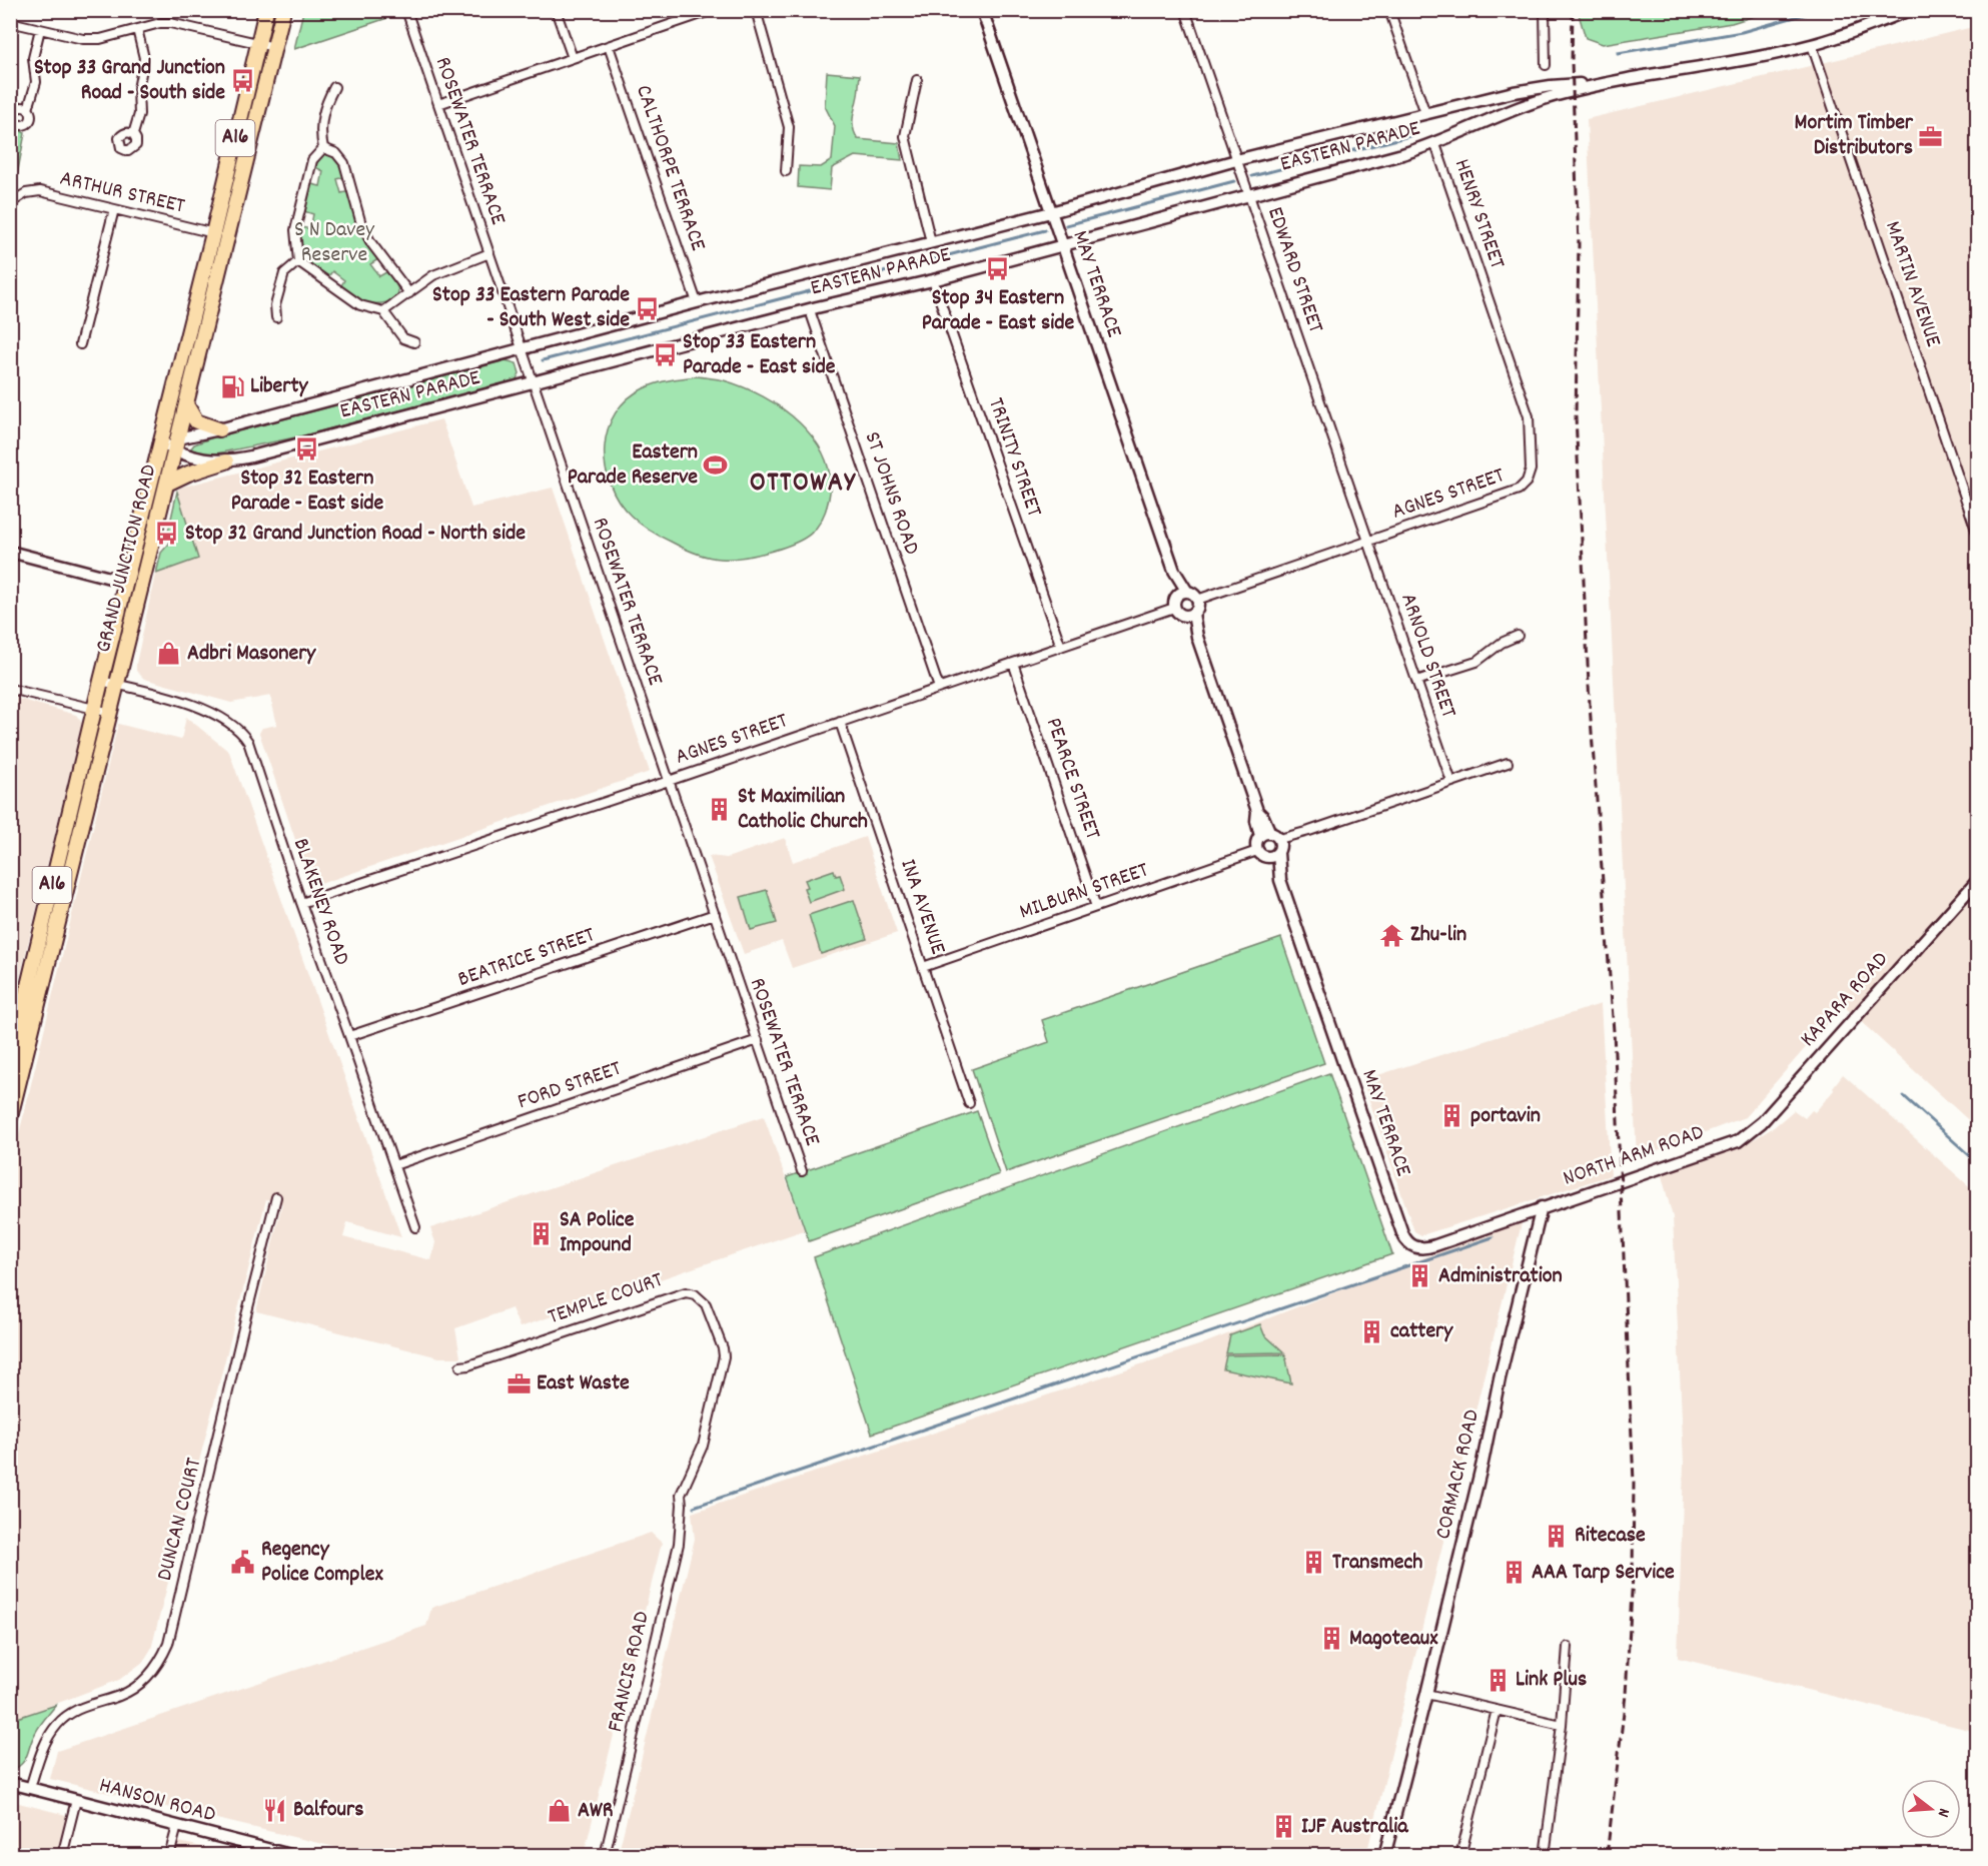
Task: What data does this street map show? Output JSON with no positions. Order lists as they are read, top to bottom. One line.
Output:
{"streets":{"highway":["A16","GRAND JUNCTION ROAD"],"main road":["EASTERN PARADE","MAY TERRACE","KAPARA ROAD","NORTH ARM ROAD","CORMACK ROAD","HANSON ROAD"],"street":["ROSEWATER TERRACE","CALTHORPE TERRACE","ARTHUR STREET","HENRY STREET","EDWARD STREET","MARTIN AVENUE","TRINITY STREET","ST JOHNS ROAD","AGNES STREET","ARNOLD STREET","PEARCE STREET","MILBURN STREET","BLAKENEY ROAD","INA AVENUE","BEATRICE STREET","FORD STREET","TEMPLE COURT","DUNCAN COURT","FRANCIS ROAD"]},"crossings":[["ROSEWATER TERRACE","EASTERN PARADE"],["ROSEWATER TERRACE","AGNES STREET"],["ROSEWATER TERRACE","BEATRICE STREET"],["ROSEWATER TERRACE","FORD STREET"],["EASTERN PARADE","CALTHORPE TERRACE"],["EASTERN PARADE","HENRY STREET"],["EASTERN PARADE","EDWARD STREET"],["EASTERN PARADE","MAY TERRACE"],["EASTERN PARADE","MARTIN AVENUE"],["EASTERN PARADE","TRINITY STREET"],["EASTERN PARADE","ST JOHNS ROAD"],["EASTERN PARADE","GRAND JUNCTION ROAD"],["ARTHUR STREET","GRAND JUNCTION ROAD"],["HENRY STREET","AGNES STREET"],["EDWARD STREET","AGNES STREET"],["EDWARD STREET","ARNOLD STREET"],["MAY TERRACE","AGNES STREET"],["MAY TERRACE","MILBURN STREET"],["MAY TERRACE","NORTH ARM ROAD"],["MAY TERRACE","CORMACK ROAD"],["TRINITY STREET","AGNES STREET"],["ST JOHNS ROAD","AGNES STREET"],["AGNES STREET","ARNOLD STREET"],["AGNES STREET","PEARCE STREET"],["AGNES STREET","BLAKENEY ROAD"],["AGNES STREET","INA AVENUE"],["GRAND JUNCTION ROAD","BLAKENEY ROAD"],["PEARCE STREET","MILBURN STREET"],["MILBURN STREET","INA AVENUE"],["BLAKENEY ROAD","BEATRICE STREET"],["BLAKENEY ROAD","FORD STREET"],["KAPARA ROAD","NORTH ARM ROAD"],["NORTH ARM ROAD","CORMACK ROAD"],["TEMPLE COURT","FRANCIS ROAD"],["DUNCAN COURT","HANSON ROAD"]],"districts":["OTTOWAY"],"parks":["S N Davey Reserve"],"places":{"bus stop":["Stop 33 Grand Junction Road - South side","Stop 34 Eastern Parade - East side","Stop 33 Eastern Parade - South West side","Stop 33 Eastern Parade - East side","Stop 32 Eastern Parade - East side","Stop 32 Grand Junction Road - North side"],"office":["Mortim Timber Distributors","East Waste"],"fuel station":["Liberty"],"sports":["Eastern Parade Reserve"],"shop":["Adbri Masonery","AWR"],"building":["St Maximilian Catholic Church","portavin","SA Police Impound","Administration","cattery","Ritecase","Transmech","AAA Tarp Service","Magoteaux","Link Plus","IJF Australia"],"temple":["Zhu-lin"],"public building":["Regency Police Complex"],"restaurant":["Balfours"]},"north":"right"}
